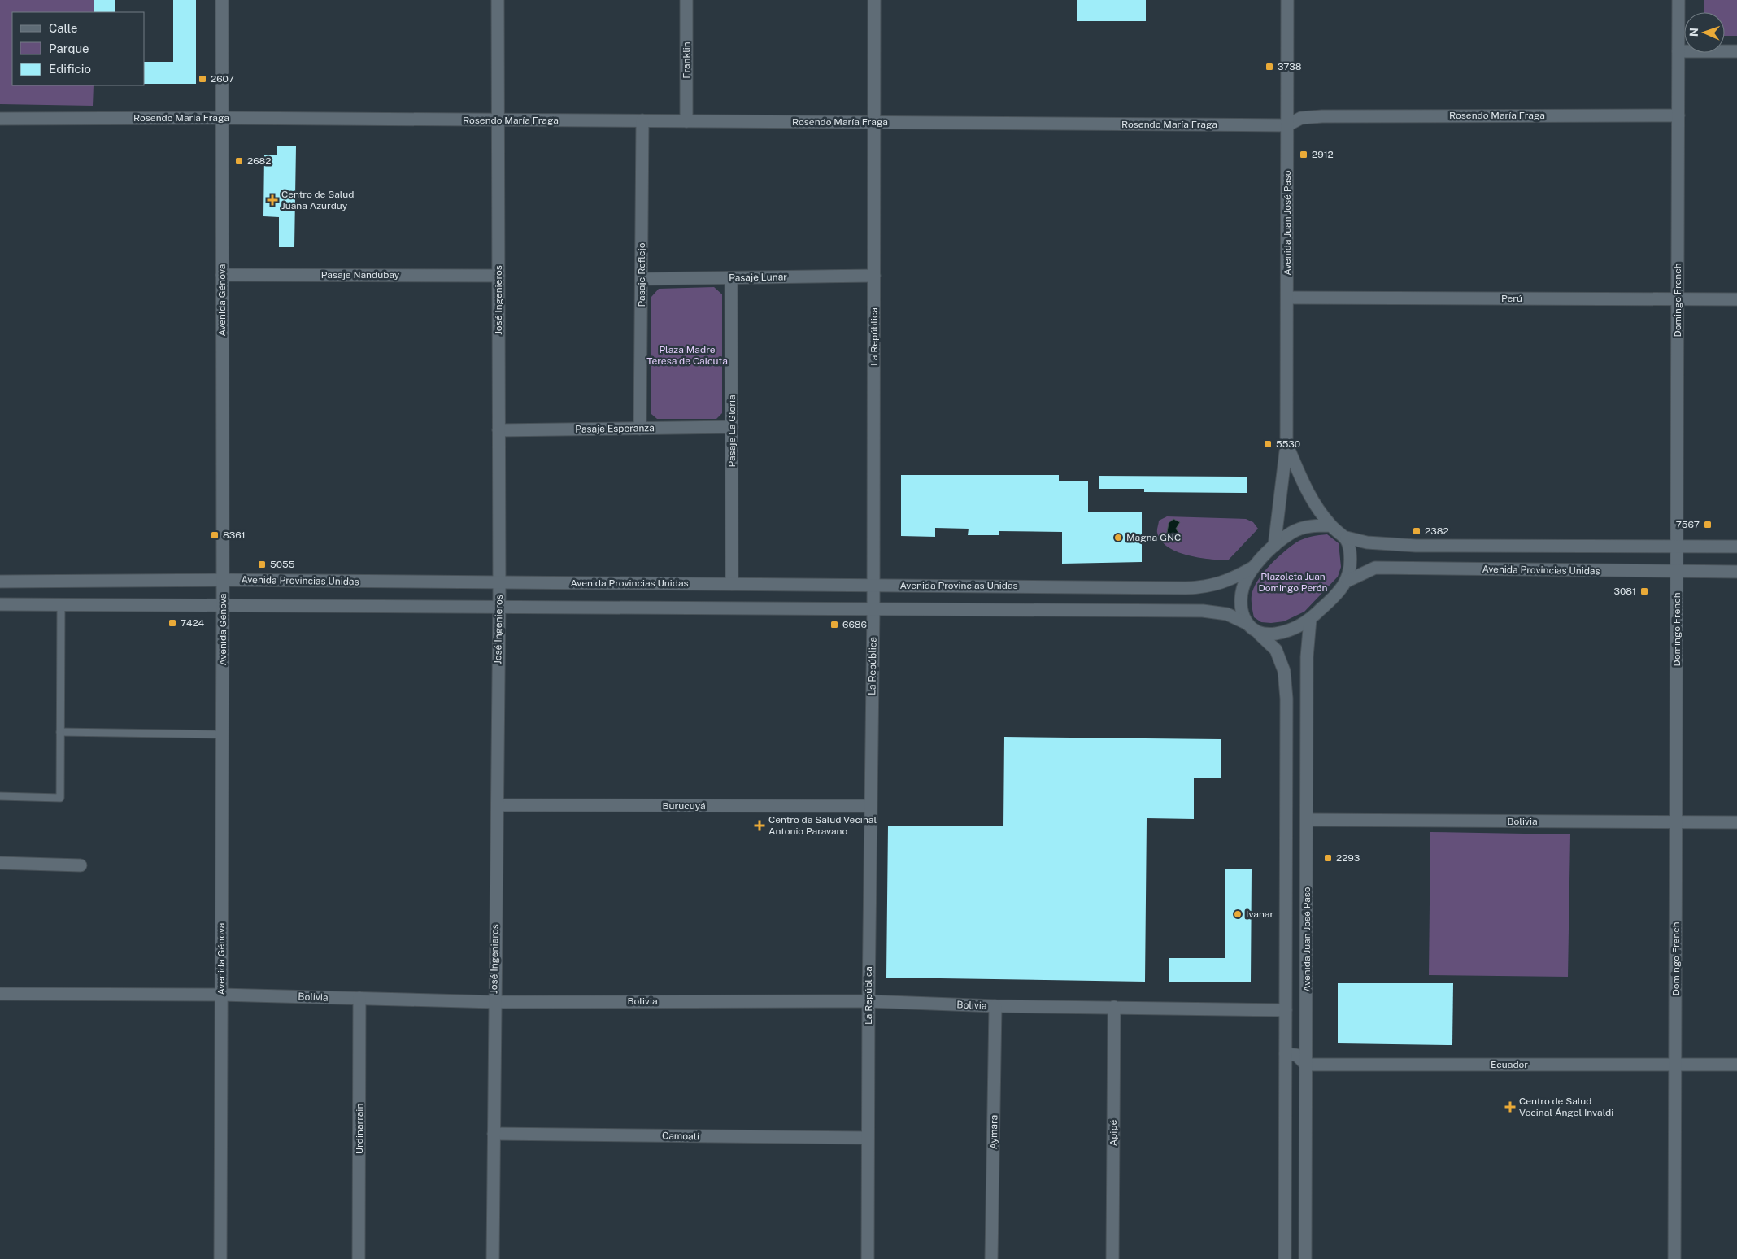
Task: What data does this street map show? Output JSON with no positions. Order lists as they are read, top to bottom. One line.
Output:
{"streets":{"street":["Franklin","Rosendo María Fraga","Avenida Juan José Paso","Pasaje Nandubay","Pasaje Reflejo","Pasaje Lunar","Perú","Avenida Génova","José Ingenieros","Domingo French","La República","Pasaje Esperanza","Pasaje La Gloria","Avenida Provincias Unidas","Burucuyá","Bolivia","Ecuador","Urdinarrain","Aymara","Apipé","Camoatí"]},"crossings":[["Franklin","Rosendo María Fraga"],["Rosendo María Fraga","Avenida Juan José Paso"],["Rosendo María Fraga","Pasaje Reflejo"],["Rosendo María Fraga","Avenida Génova"],["Rosendo María Fraga","José Ingenieros"],["Rosendo María Fraga","Domingo French"],["Rosendo María Fraga","La República"],["Avenida Juan José Paso","Perú"],["Avenida Juan José Paso","Avenida Provincias Unidas"],["Avenida Juan José Paso","Bolivia"],["Avenida Juan José Paso","Ecuador"],["Pasaje Nandubay","Avenida Génova"],["Pasaje Nandubay","José Ingenieros"],["Pasaje Reflejo","Pasaje Lunar"],["Pasaje Reflejo","Pasaje Esperanza"],["Pasaje Lunar","La República"],["Pasaje Lunar","Pasaje La Gloria"],["Perú","Domingo French"],["Avenida Génova","Avenida Provincias Unidas"],["Avenida Génova","Bolivia"],["José Ingenieros","Pasaje Esperanza"],["José Ingenieros","Avenida Provincias Unidas"],["José Ingenieros","Burucuyá"],["José Ingenieros","Bolivia"],["José Ingenieros","Camoatí"],["Domingo French","Avenida Provincias Unidas"],["Domingo French","Bolivia"],["Domingo French","Ecuador"],["La República","Avenida Provincias Unidas"],["La República","Burucuyá"],["La República","Bolivia"],["La República","Camoatí"],["Pasaje Esperanza","Pasaje La Gloria"],["Pasaje La Gloria","Avenida Provincias Unidas"],["Bolivia","Urdinarrain"],["Bolivia","Aymara"],["Bolivia","Apipé"]],"parks":["Plaza Madre Teresa de Calcuta","Plazoleta Juan Domingo Perón"],"places":{"transit":["3738","2607","2912","2682","5530","7567","2382","8361","5055","3081","7424","6686","2293"],"health":["Centro de Salud Juana Azurduy","Centro de Salud Vecinal Antonio Paravano","Centro de Salud Vecinal Ángel Invaldi"],"other":["Magna GNC","Ivanar"]},"legend":["Calle","Parque","Edificio"],"north":"left"}
